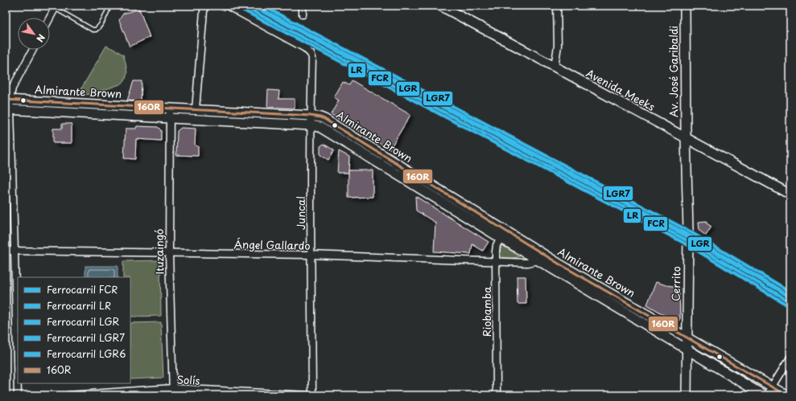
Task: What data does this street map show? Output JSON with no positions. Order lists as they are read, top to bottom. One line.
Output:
{"streets":{"main road":["Av. José Garibaldi","Avenida Meeks","Almirante Brown","Cerrito"],"street":["Juncal","Ángel Gallardo","Ituzaingó","Riobamba","Solís"]},"crossings":[["Av. José Garibaldi","Avenida Meeks"],["Av. José Garibaldi","Cerrito"],["Almirante Brown","Juncal"],["Almirante Brown","Ángel Gallardo"],["Almirante Brown","Ituzaingó"],["Almirante Brown","Cerrito"],["Almirante Brown","Riobamba"],["Juncal","Ángel Gallardo"],["Ángel Gallardo","Ituzaingó"],["Ángel Gallardo","Riobamba"],["Ituzaingó","Solís"]],"lines":["rail line FCR","rail line LGR","rail line LGR7","rail line LR","rail line LGR6","transit line 160R"],"legend":["Ferrocarril FCR","Ferrocarril LR","Ferrocarril LGR","Ferrocarril LGR7","Ferrocarril LGR6","160R"],"north":"bottom right"}
